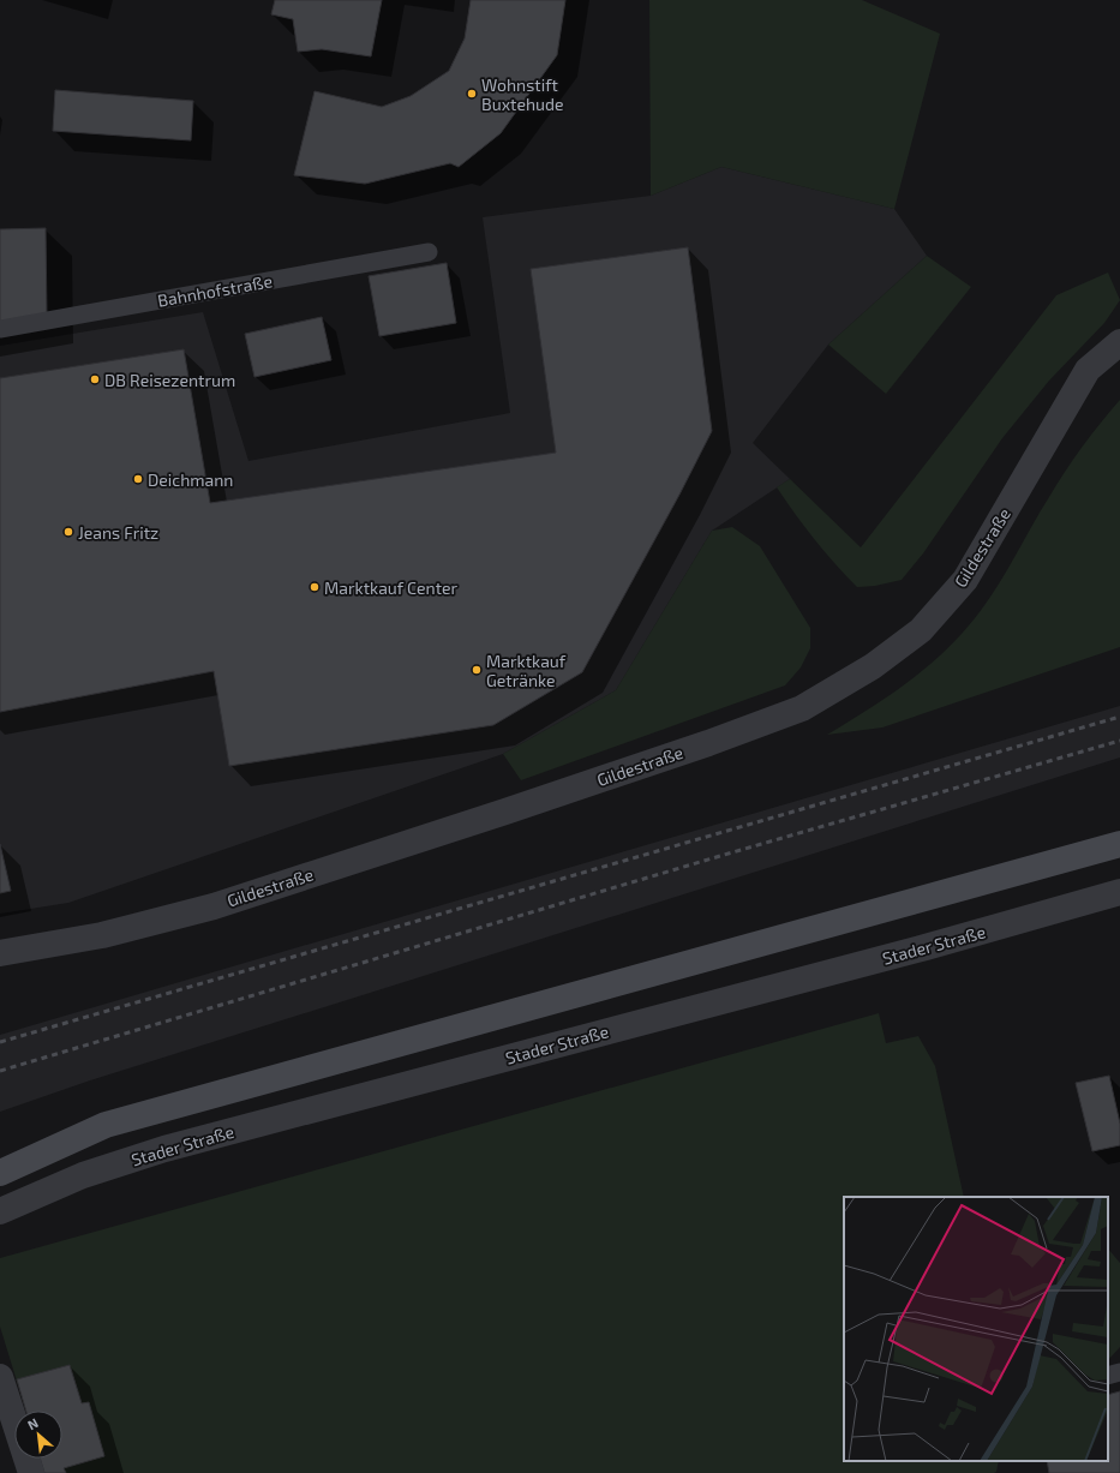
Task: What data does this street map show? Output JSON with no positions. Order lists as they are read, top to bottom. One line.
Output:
{"streets":{"street":["Gildestraße","Stader Straße"],"lane":["Bahnhofstraße"]},"places":["Wohnstift Buxtehude","DB Reisezentrum","Deichmann","Jeans Fritz","Marktkauf Center","Marktkauf Getränke"],"north":"top left"}
